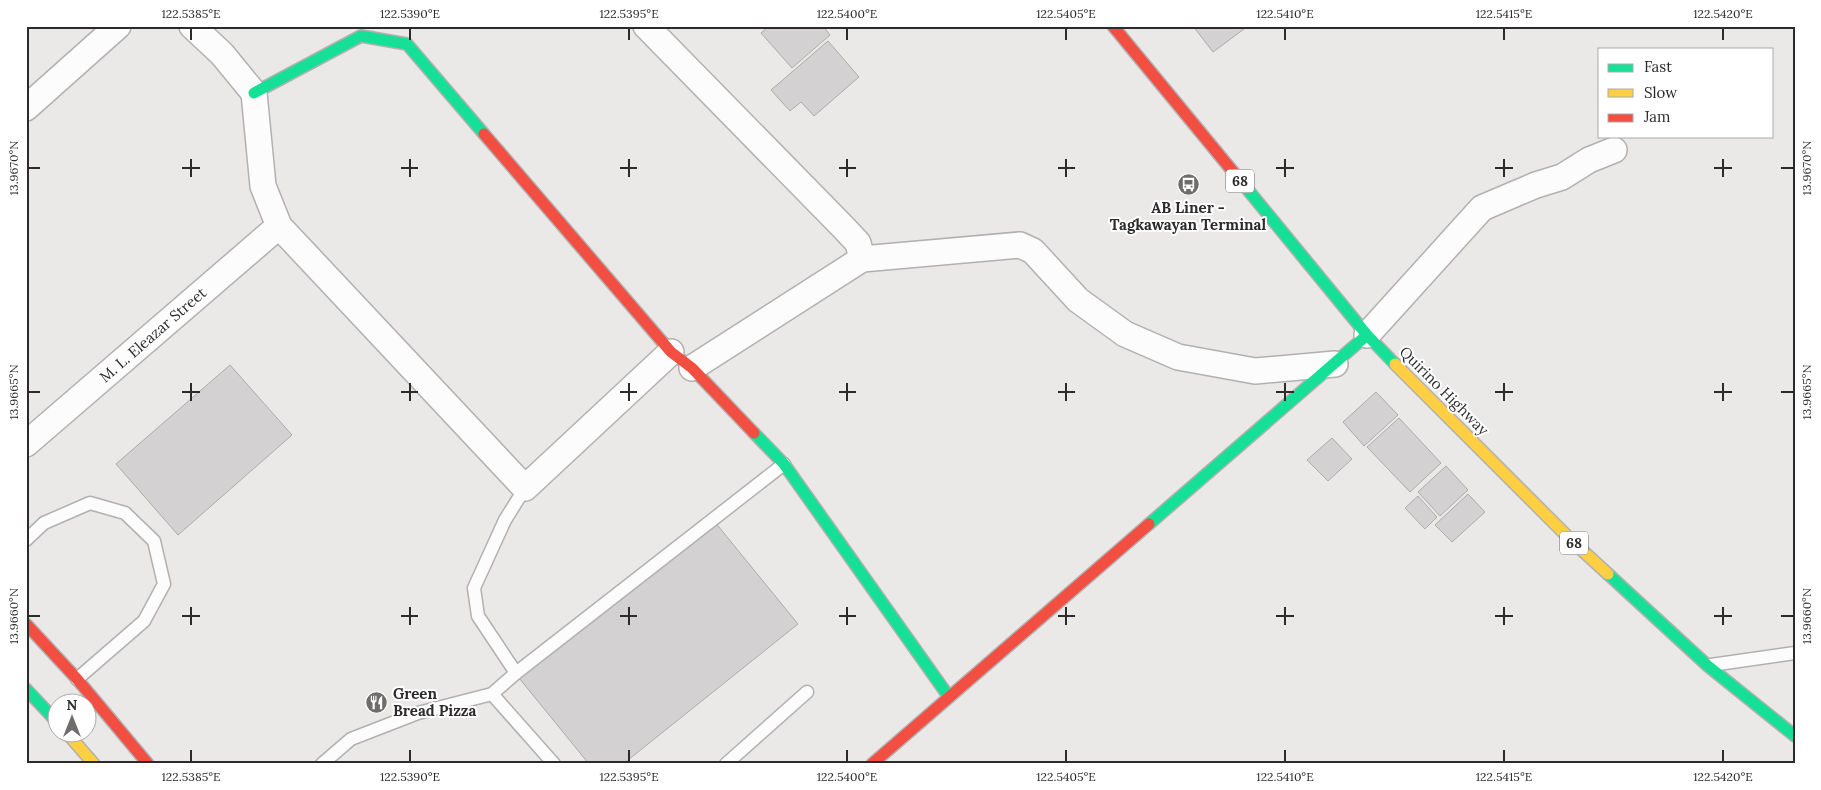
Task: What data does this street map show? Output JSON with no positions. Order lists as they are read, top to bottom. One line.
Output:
{"streets":{"main road":["68","Quirino Highway"],"street":["M. L. Eleazar Street"]},"places":{"bus stop":["AB Liner - Tagkawayan Terminal"],"restaurant":["Green Bread Pizza"]},"legend":["Fast","Slow","Jam"],"north":"top","coordinates":["122.5385°E","122.5390°E","122.5395°E","122.5400°E","122.5405°E","122.5410°E","122.5415°E","122.5420°E","13.9670°N","13.9665°N","13.9660°N"]}
